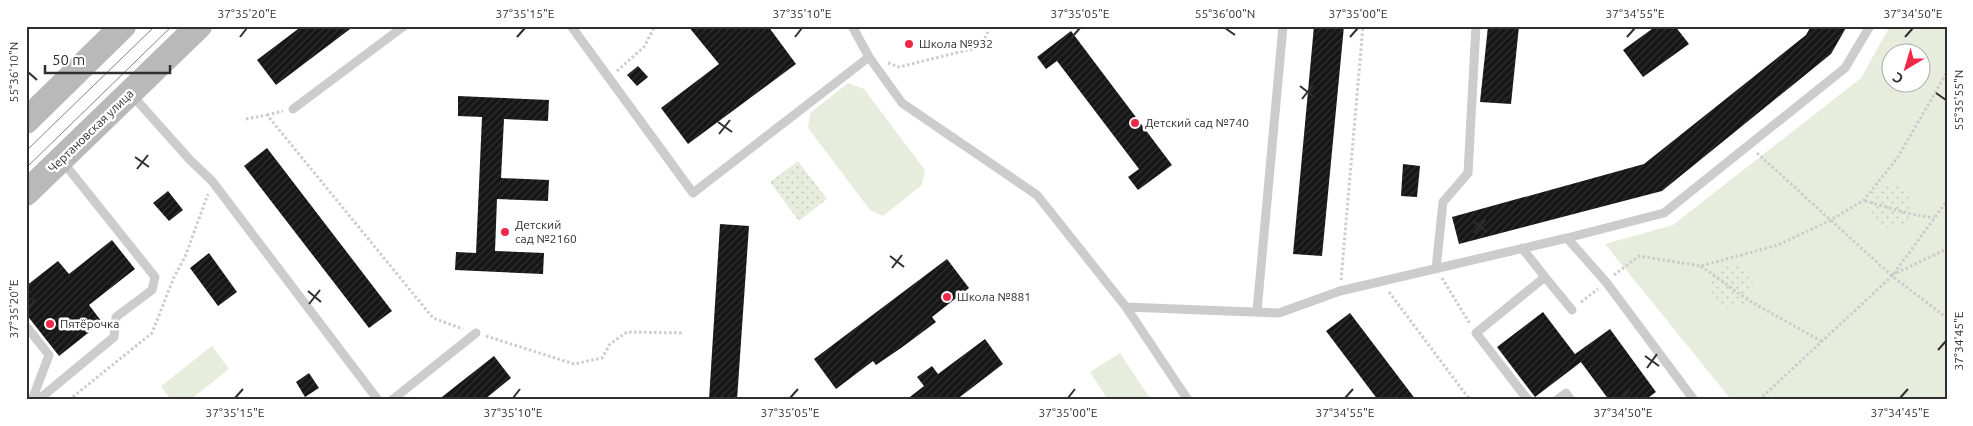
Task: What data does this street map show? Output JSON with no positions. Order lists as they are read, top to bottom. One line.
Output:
{"streets":{"main road":["Чертановская улица"]},"places":["Школа №932","Детский сад №740","Детский сад №2160","Школа №881","Пятёрочка"],"scale_bar":"50 m","north":"bottom left","coordinates":["37°35'20\"E","37°35'15\"E","37°35'10\"E","37°35'05\"E","55°36'00\"N","37°35'00\"E","37°34'55\"E","37°34'50\"E","55°36'10\"N","55°35'55\"N","37°34'45\"E"]}
